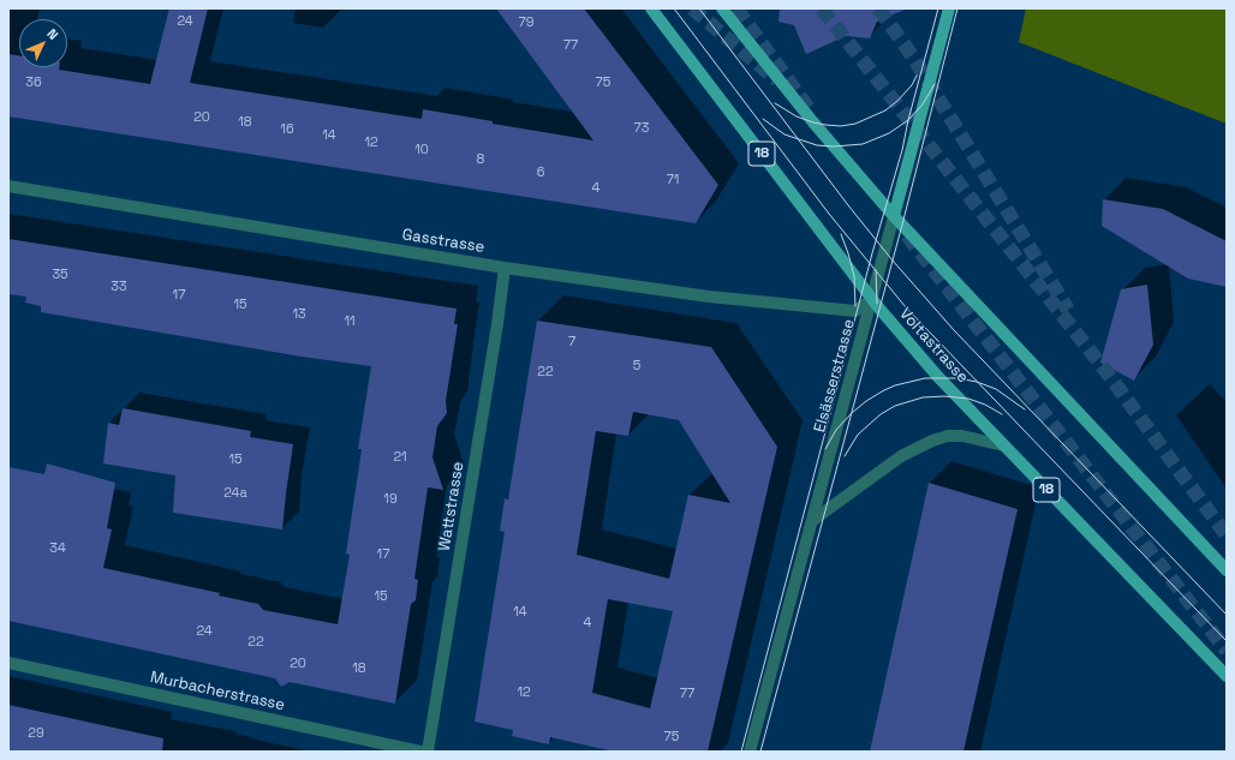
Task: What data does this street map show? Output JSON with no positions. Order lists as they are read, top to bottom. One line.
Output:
{"streets":{"main road":["18","Voltastrasse","Elsässerstrasse"],"street":["Gasstrasse","Wattstrasse","Murbacherstrasse"]},"crossings":[["Gasstrasse","Voltastrasse"],["Gasstrasse","Elsässerstrasse"],["Gasstrasse","Wattstrasse"],["Voltastrasse","Elsässerstrasse"]],"house_numbers":["24","79","77","36","75","20","18","73","16","14","12","10","8","6","71","4","35","33","17","15","13","11","7","5","22","21","15","24a","19","34","17","15","14","4","24","22","20","18","12","77","29","75"],"north":"top right"}
